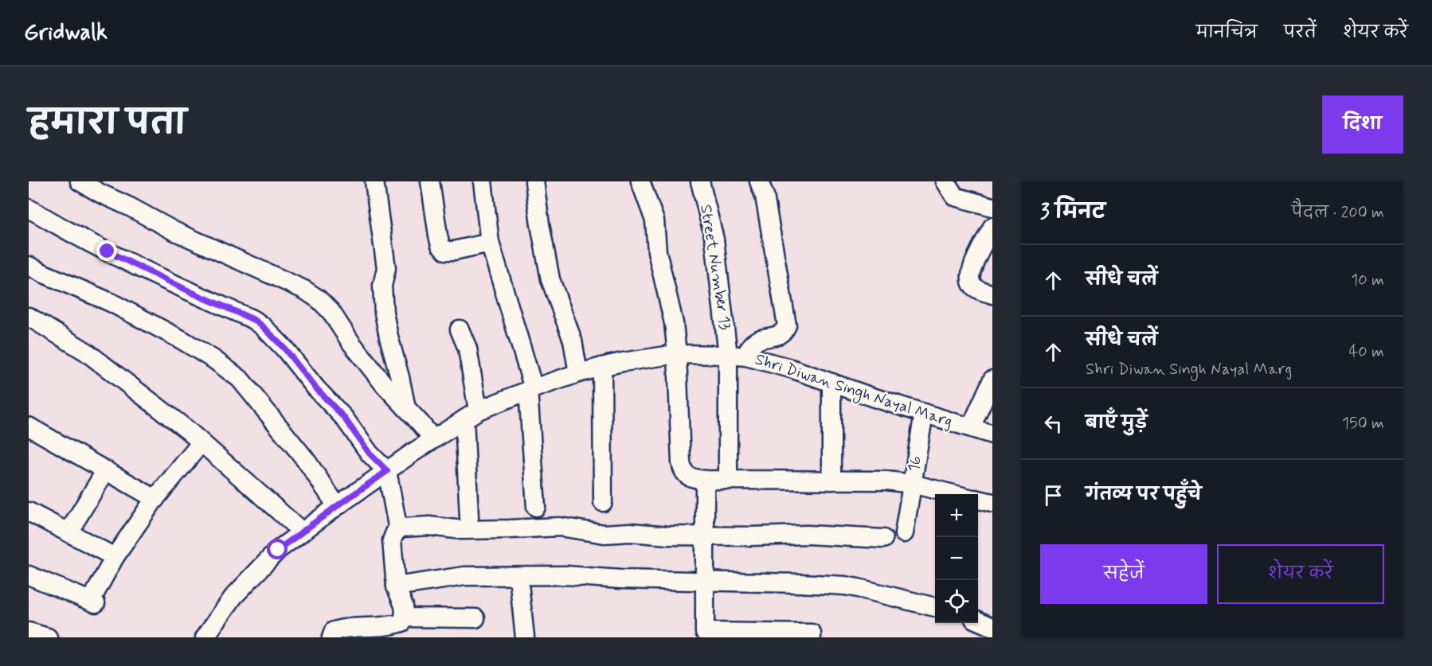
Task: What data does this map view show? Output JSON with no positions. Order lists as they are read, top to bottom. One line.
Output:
{"streets":{"street":["Street Number 13","Shri Diwan Singh Nayal Marg","16"]},"crossings":[["Street Number 13","Shri Diwan Singh Nayal Marg"],["Shri Diwan Singh Nayal Marg","16"]],"page":{"header":"Gridwalk","nav":["मानचित्र","परतें","शेयर करें"],"title":"हमारा पता","buttons":["दिशा",["सहेजें","शेयर करें"]],"heading":["3 मिनट","पैदल · 200 m"],"list":[["सीधे चलें","10 m"],["सीधे चलें","Shri Diwan Singh Nayal Marg","40 m"],["बाएँ मुड़ें","150 m"],"गंतव्य पर पहुँचे"],"map_buttons":["+","−"]}}
